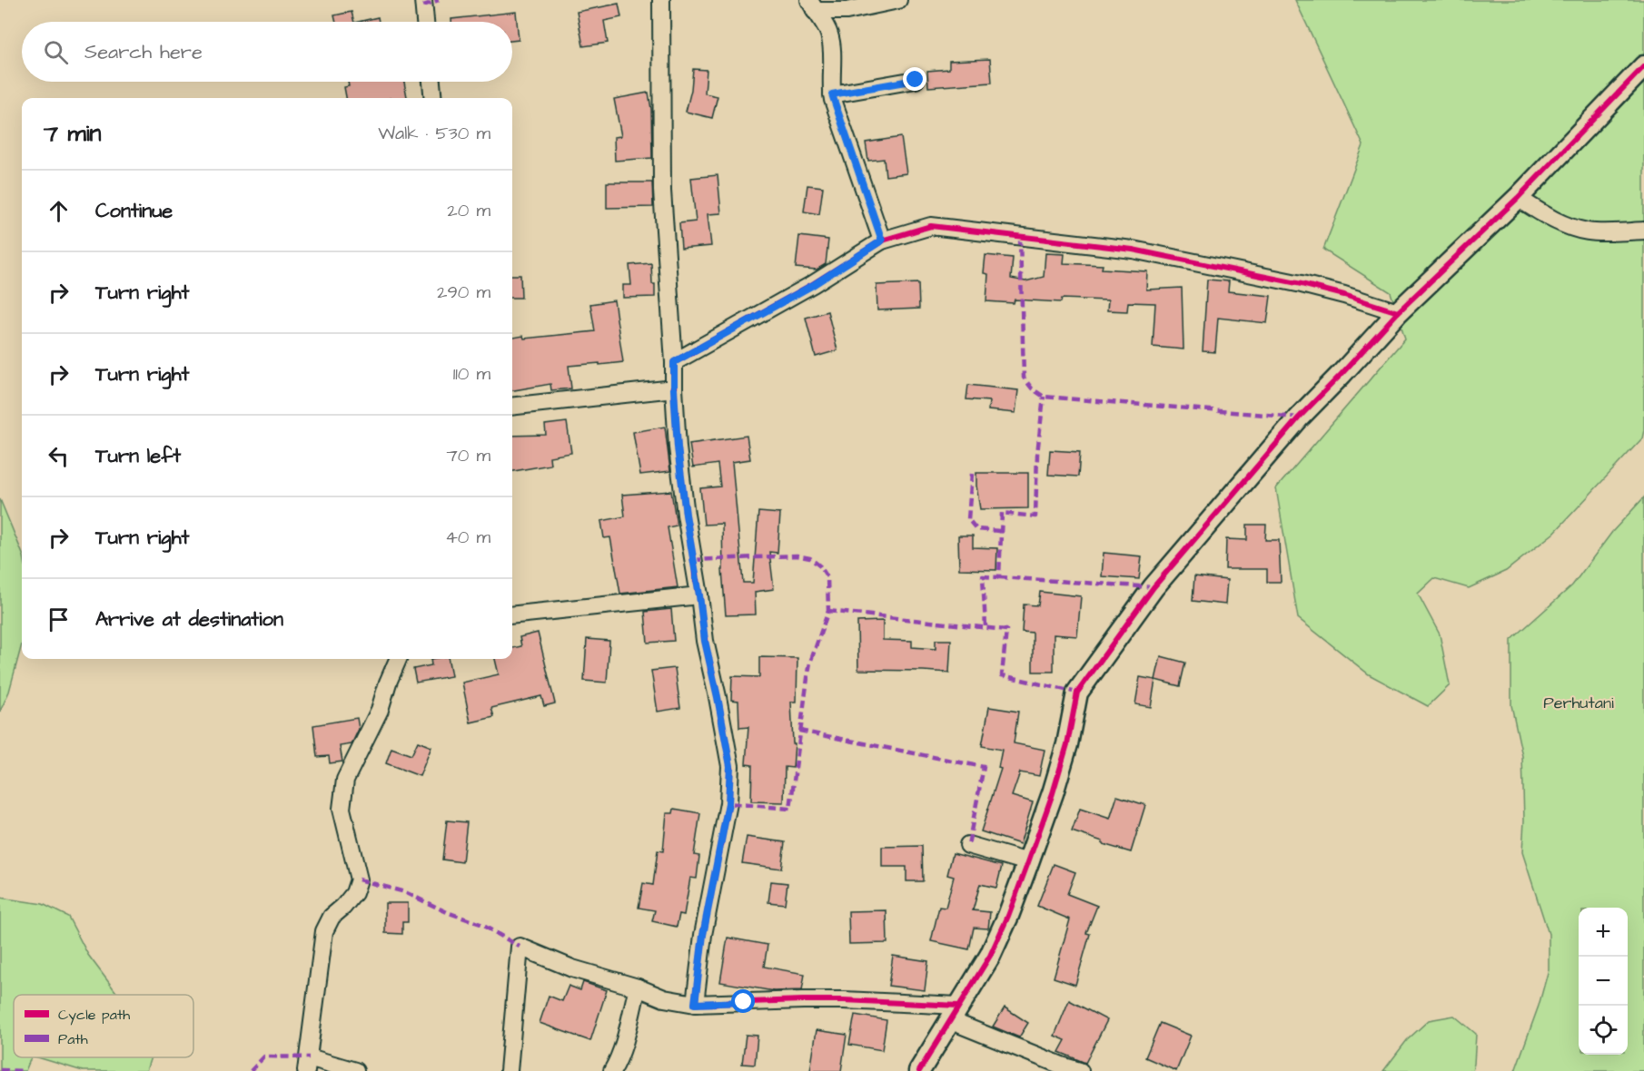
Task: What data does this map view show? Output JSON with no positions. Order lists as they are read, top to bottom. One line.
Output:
{"parks":["Perhutani"],"legend":["Cycle path","Path"],"page":{"search":"Search here","heading":["7 min","Walk · 530 m"],"list":[["Continue","20 m"],["Turn right","290 m"],["Turn right","110 m"],["Turn left","70 m"],["Turn right","40 m"],"Arrive at destination"],"map_buttons":["+","−"]}}
